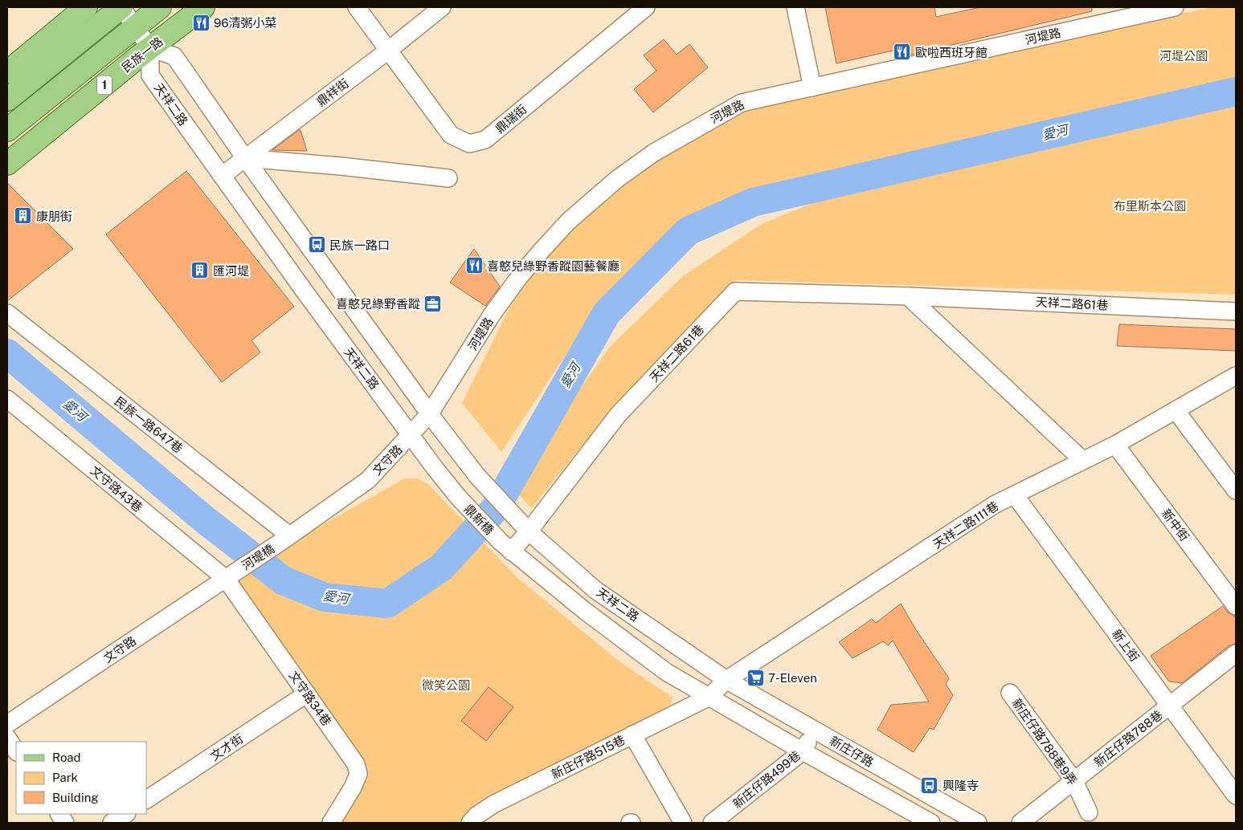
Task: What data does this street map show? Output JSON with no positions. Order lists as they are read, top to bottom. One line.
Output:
{"streets":{"main road":["民族一路","1"],"street":["河堤路","鼎祥街","天祥二路","鼎瑞街","天祥二路61巷","民族一路647巷","文守路","文守路43巷","鼎新橋","天祥二路111巷","新中街","河堤橋","新上街","文守路34巷","新庄仔路788巷","新庄仔路788巷9弄","文才街","新庄仔路","新庄仔路515巷","新庄仔路499巷"]},"crossings":[["河堤路","天祥二路"],["河堤路","文守路"],["民族一路","天祥二路"],["鼎祥街","天祥二路"],["鼎祥街","鼎瑞街"],["天祥二路","天祥二路61巷"],["天祥二路","文守路"],["天祥二路","鼎新橋"],["天祥二路","天祥二路111巷"],["天祥二路","新庄仔路"],["天祥二路","新庄仔路515巷"],["天祥二路61巷","鼎新橋"],["民族一路647巷","文守路"],["民族一路647巷","河堤橋"],["文守路","文守路43巷"],["文守路","河堤橋"],["文守路","文守路34巷"],["文守路43巷","河堤橋"],["文守路43巷","文守路34巷"],["天祥二路111巷","新中街"],["天祥二路111巷","新上街"],["天祥二路111巷","新庄仔路"],["天祥二路111巷","新庄仔路515巷"],["河堤橋","文守路34巷"],["新上街","新庄仔路788巷"],["文守路34巷","文才街"],["新庄仔路788巷","新庄仔路788巷9弄"],["新庄仔路","新庄仔路515巷"],["新庄仔路","新庄仔路499巷"]],"water":["愛河"],"parks":["河堤公園","布里斯本公園","微笑公園"],"places":{"restaurant":["96清粥小菜","歐啦西班牙館","喜憨兒綠野香蹤園藝餐廳"],"building":["康朋街","匯河堤"],"bus stop":["民族一路口","興隆寺"],"office":["喜憨兒綠野香蹤"],"supermarket":["7-Eleven"]},"legend":["Road","Park","Building"]}
